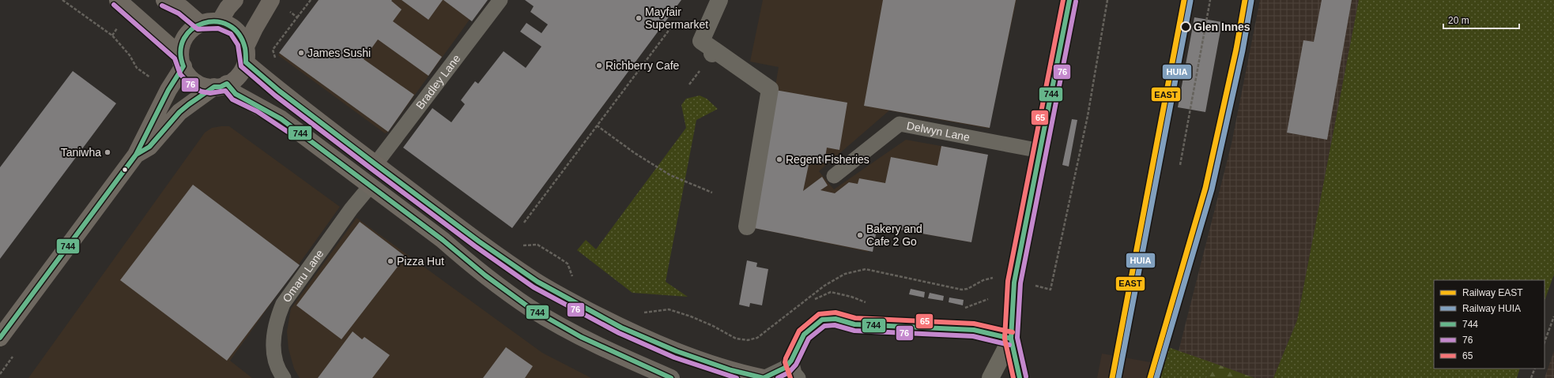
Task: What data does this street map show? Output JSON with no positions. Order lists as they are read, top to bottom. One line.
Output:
{"streets":{"lane":["Bradley Lane","Delwyn Lane","Omaru Lane"]},"places":["Mayfair Supermarket","Glen Innes","James Sushi","Richberry Cafe","Taniwha","Regent Fisheries","Bakery and Cafe 2 Go","Pizza Hut"],"lines":["rail line EAST","transit line 744","transit line 65","rail line HUIA","transit line 76"],"legend":["Railway EAST","Railway HUIA","744","76","65"],"scale_bar":"20 m"}
